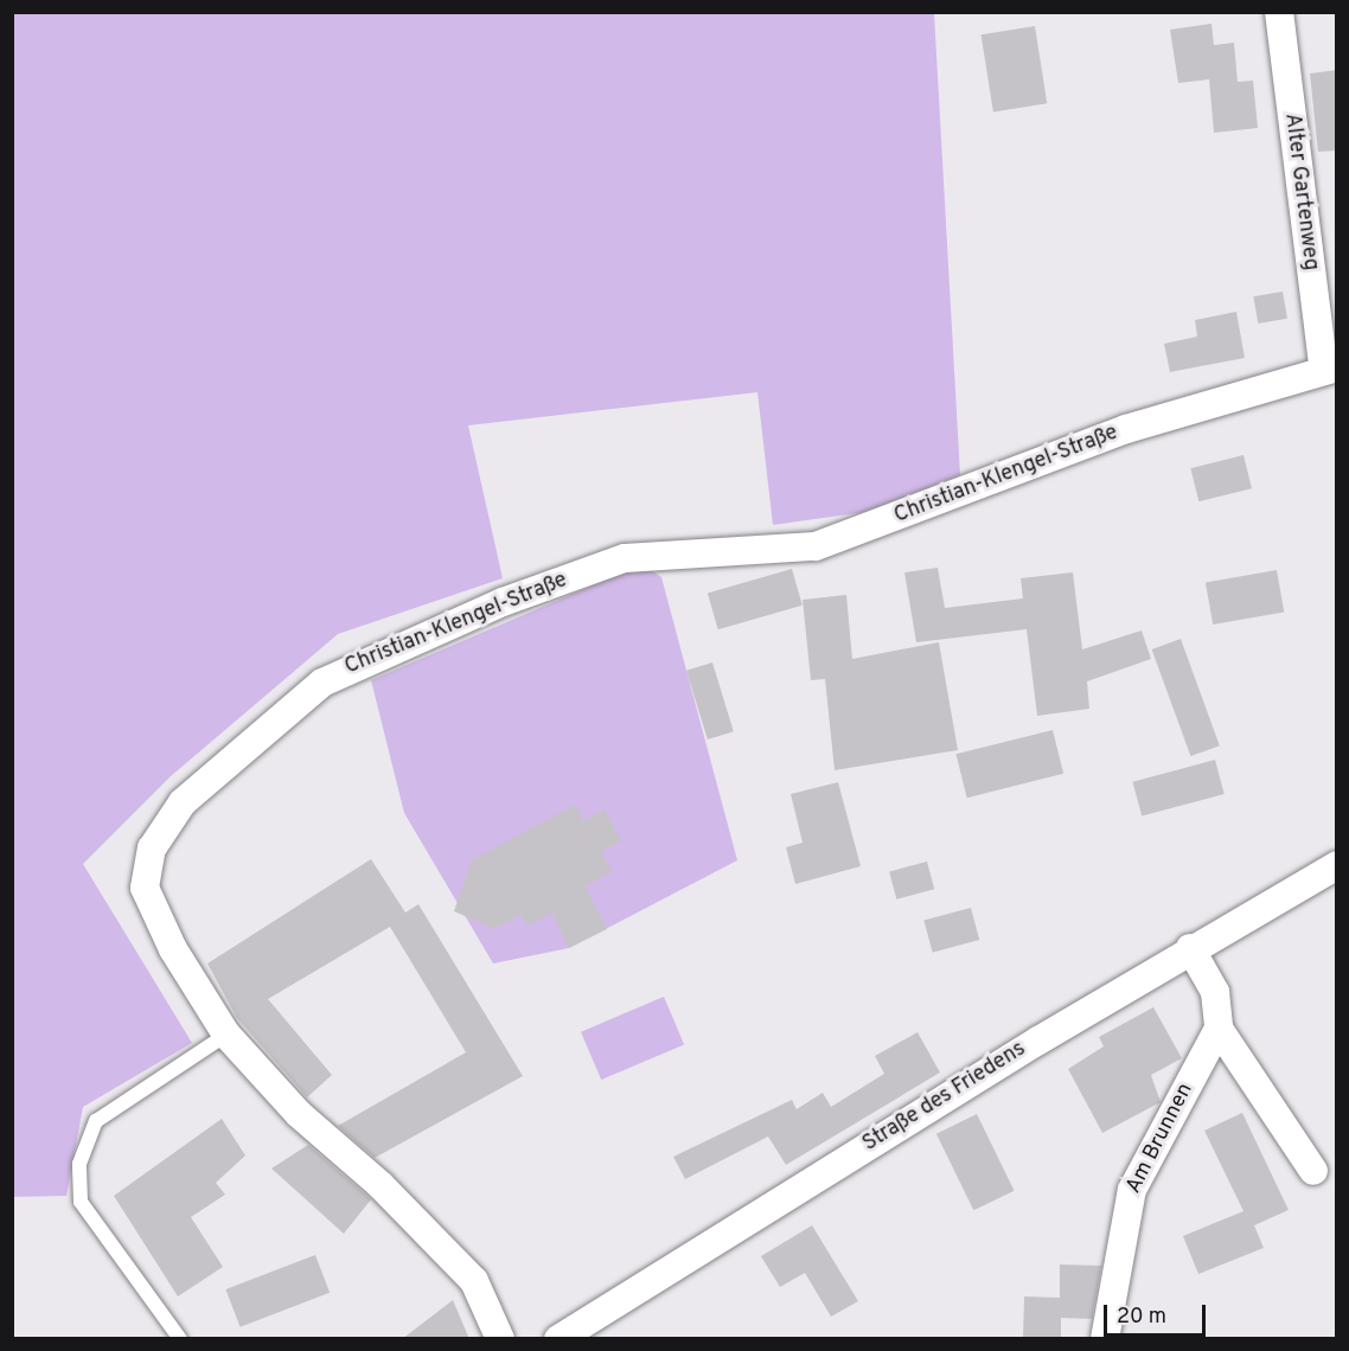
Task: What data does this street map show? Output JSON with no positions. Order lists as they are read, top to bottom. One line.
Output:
{"streets":{"street":["Alter Gartenweg","Christian-Klengel-Straße","Straße des Friedens","Am Brunnen"]},"crossings":[["Alter Gartenweg","Christian-Klengel-Straße"]],"scale_bar":"20 m"}
